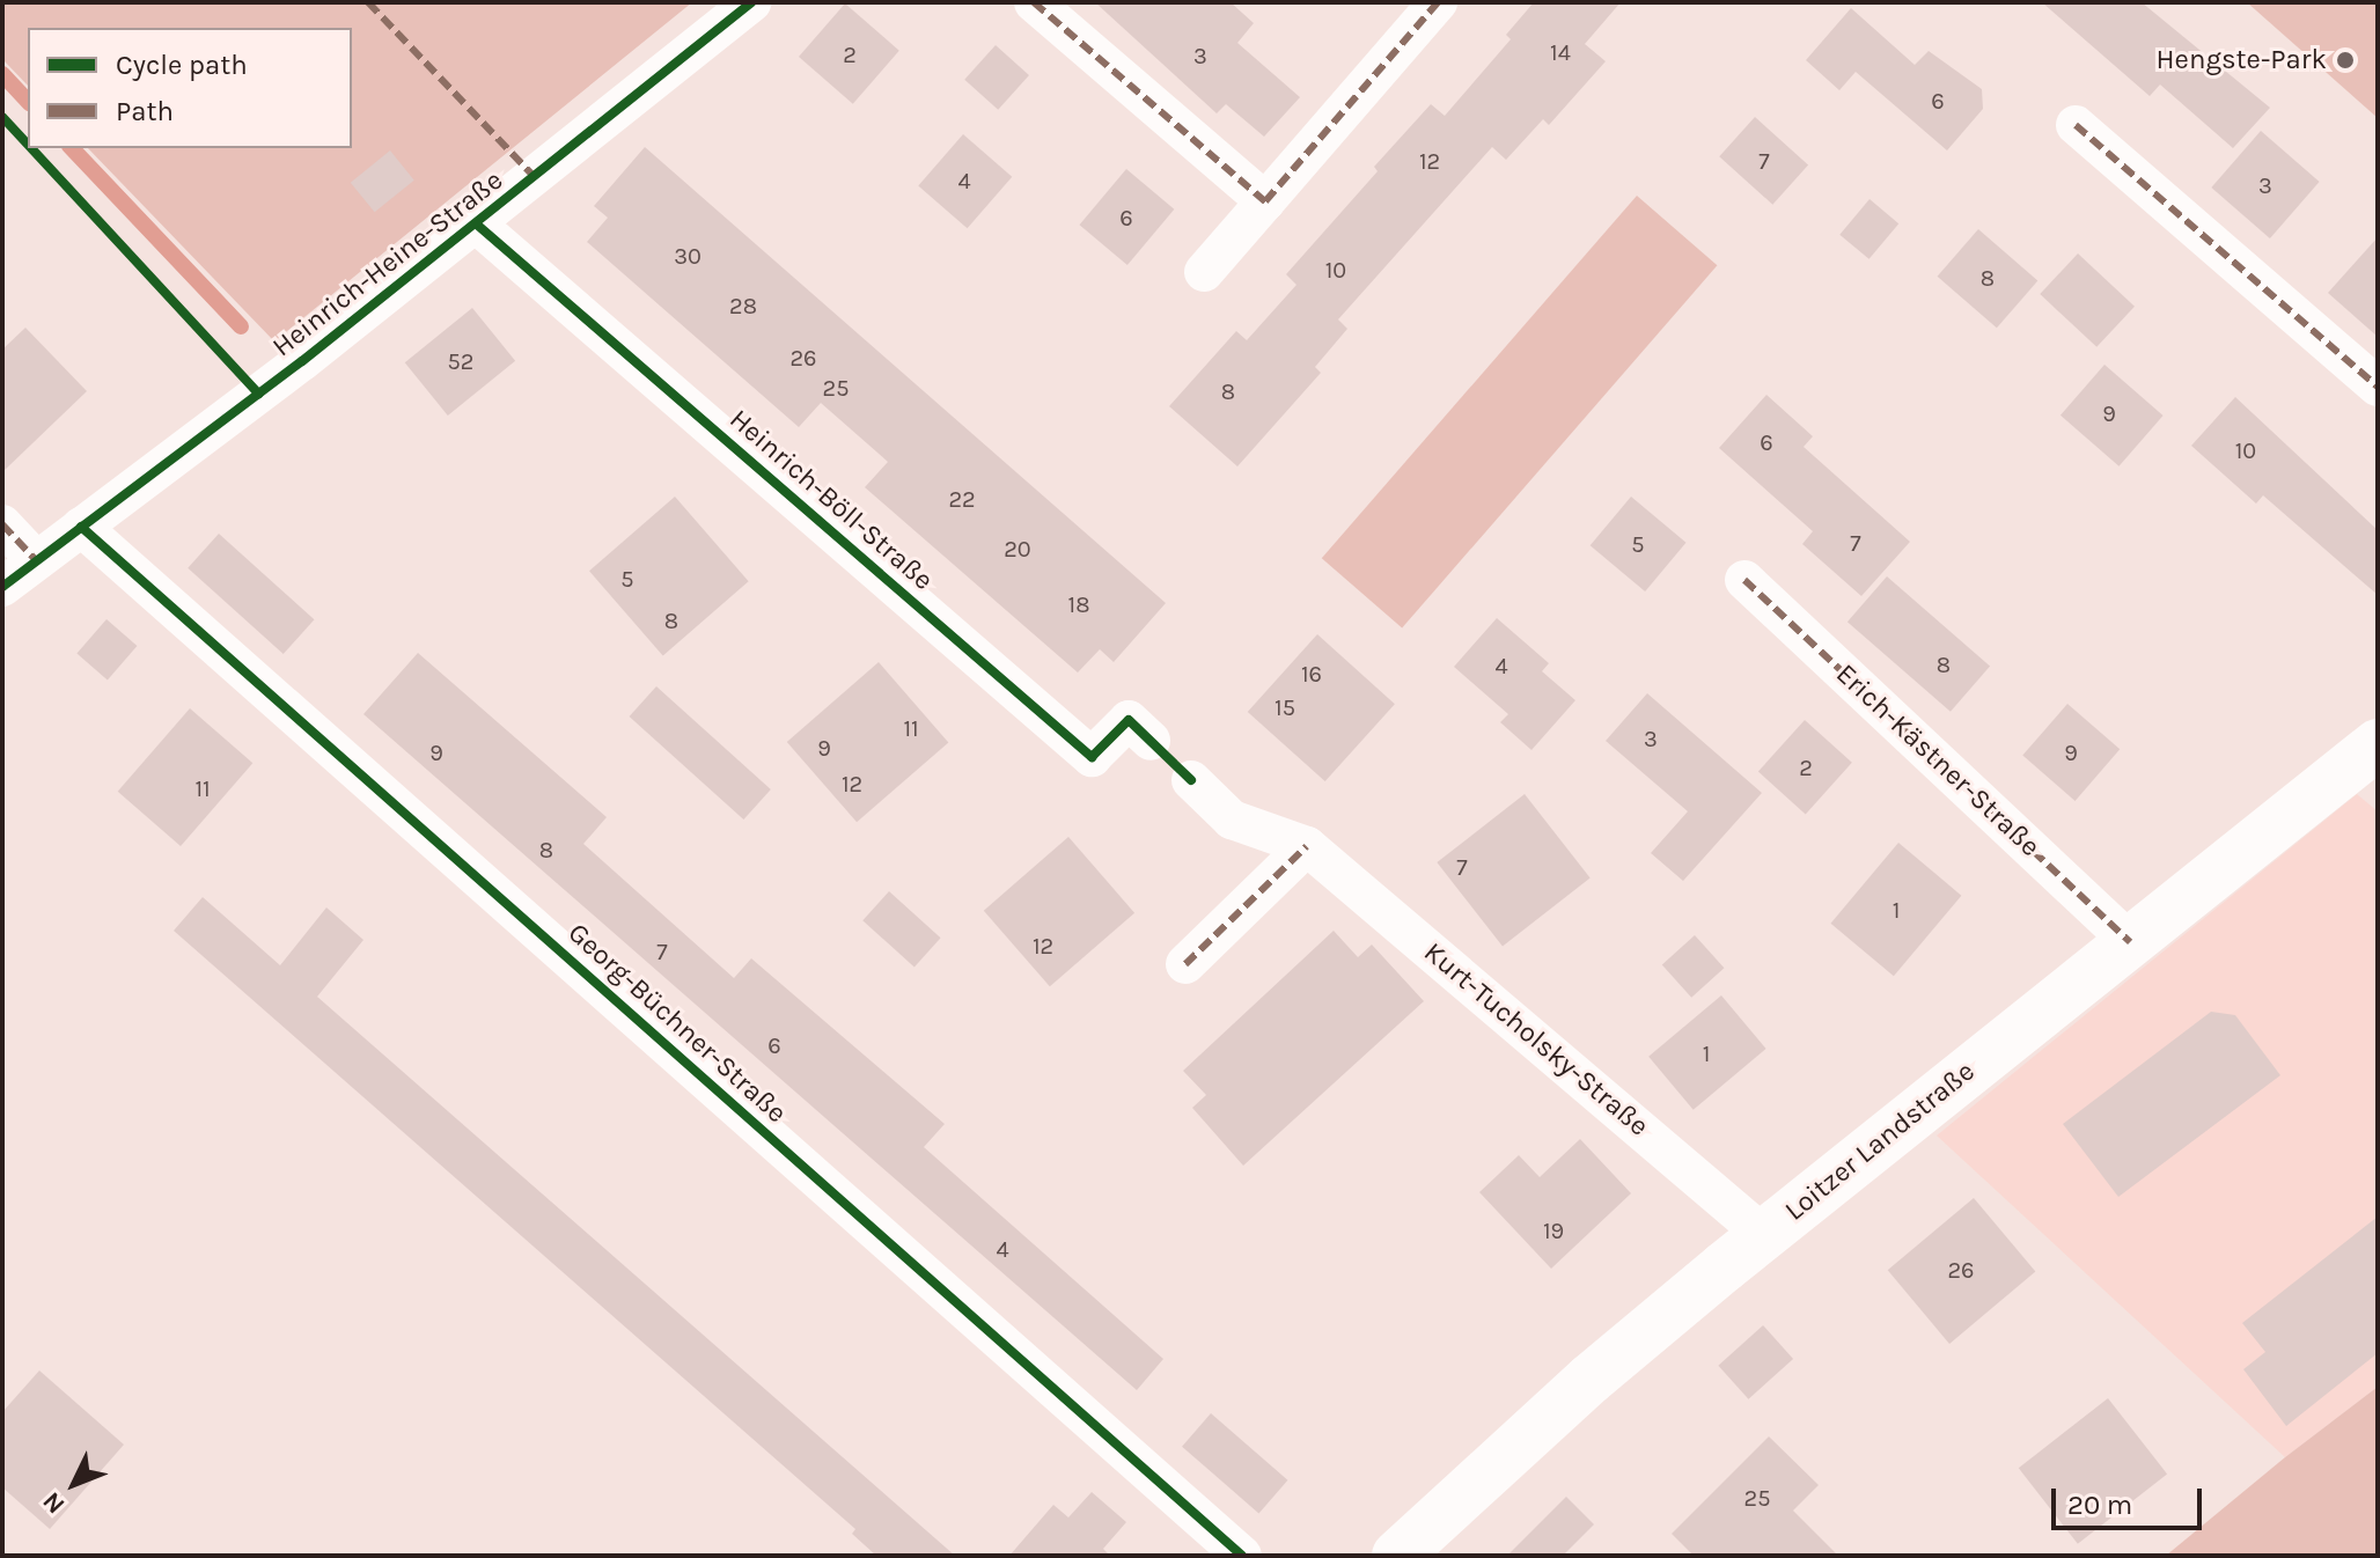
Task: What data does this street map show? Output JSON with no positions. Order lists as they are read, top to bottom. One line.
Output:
{"streets":{"main road":["Loitzer Landstraße"],"street":["Heinrich-Heine-Straße","Heinrich-Böll-Straße","Erich-Kästner-Straße","Georg-Büchner-Straße","Kurt-Tucholsky-Straße"]},"crossings":[["Heinrich-Heine-Straße","Heinrich-Böll-Straße"],["Heinrich-Heine-Straße","Georg-Büchner-Straße"],["Erich-Kästner-Straße","Loitzer Landstraße"],["Kurt-Tucholsky-Straße","Loitzer Landstraße"]],"places":["Hengste-Park"],"house_numbers":["14","2","3","6","12","7","4","3","6","30","10","8","28","26","52","25","8","9","6","10","22","7","5","20","5","18","8","8","4","16","15","11","3","9","9","9","2","12","11","8","7","1","12","7","6","1","19","4","26","25"],"legend":["Cycle path","Path"],"scale_bar":"20 m","north":"bottom left"}
